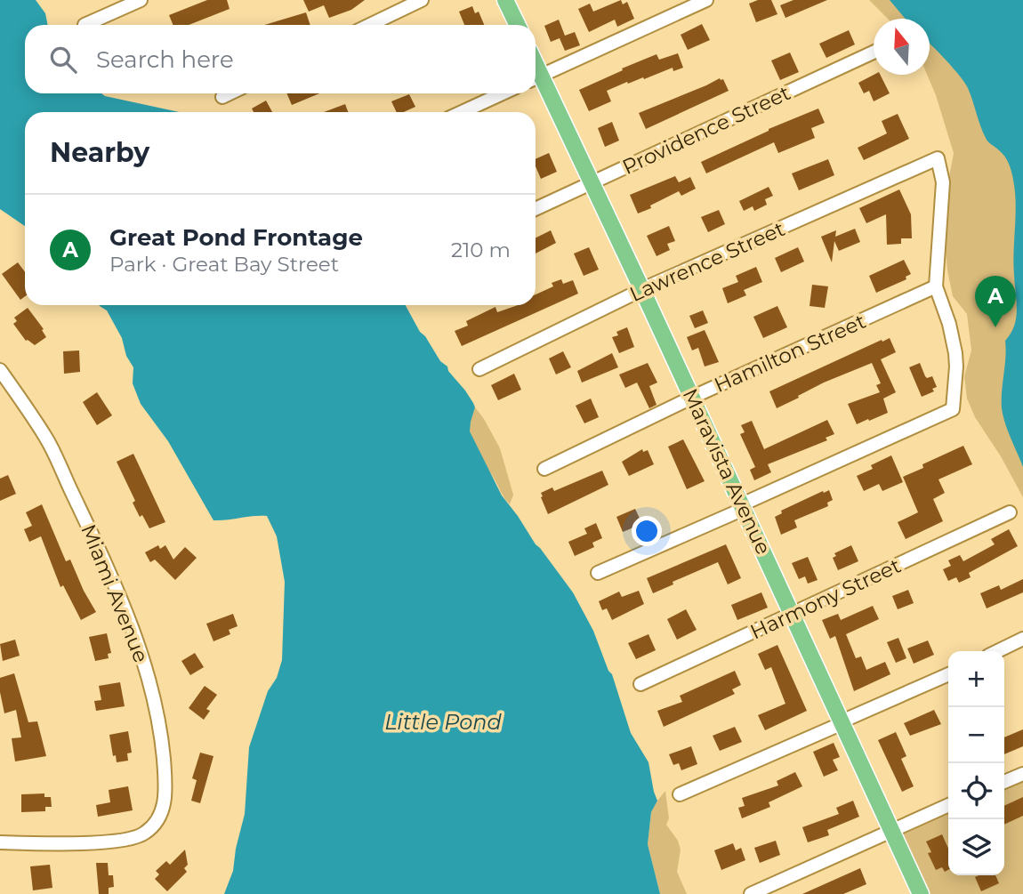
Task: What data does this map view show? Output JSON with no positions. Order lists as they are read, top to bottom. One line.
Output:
{"streets":{"main road":["Maravista Avenue"],"street":["Providence Street","Lawrence Street","Hamilton Street","Miami Avenue","Harmony Street"]},"crossings":[["Providence Street","Maravista Avenue"],["Lawrence Street","Hamilton Street"],["Lawrence Street","Maravista Avenue"],["Hamilton Street","Maravista Avenue"],["Maravista Avenue","Harmony Street"]],"water":["Little Pond"],"north":"top","page":{"search":"Search here","heading":"Nearby","list":[{"mark":"A","name":"Great Pond Frontage","note":"Park · Great Bay Street","value":"210 m"}],"pins":"A","map_buttons":["+","−"]}}
